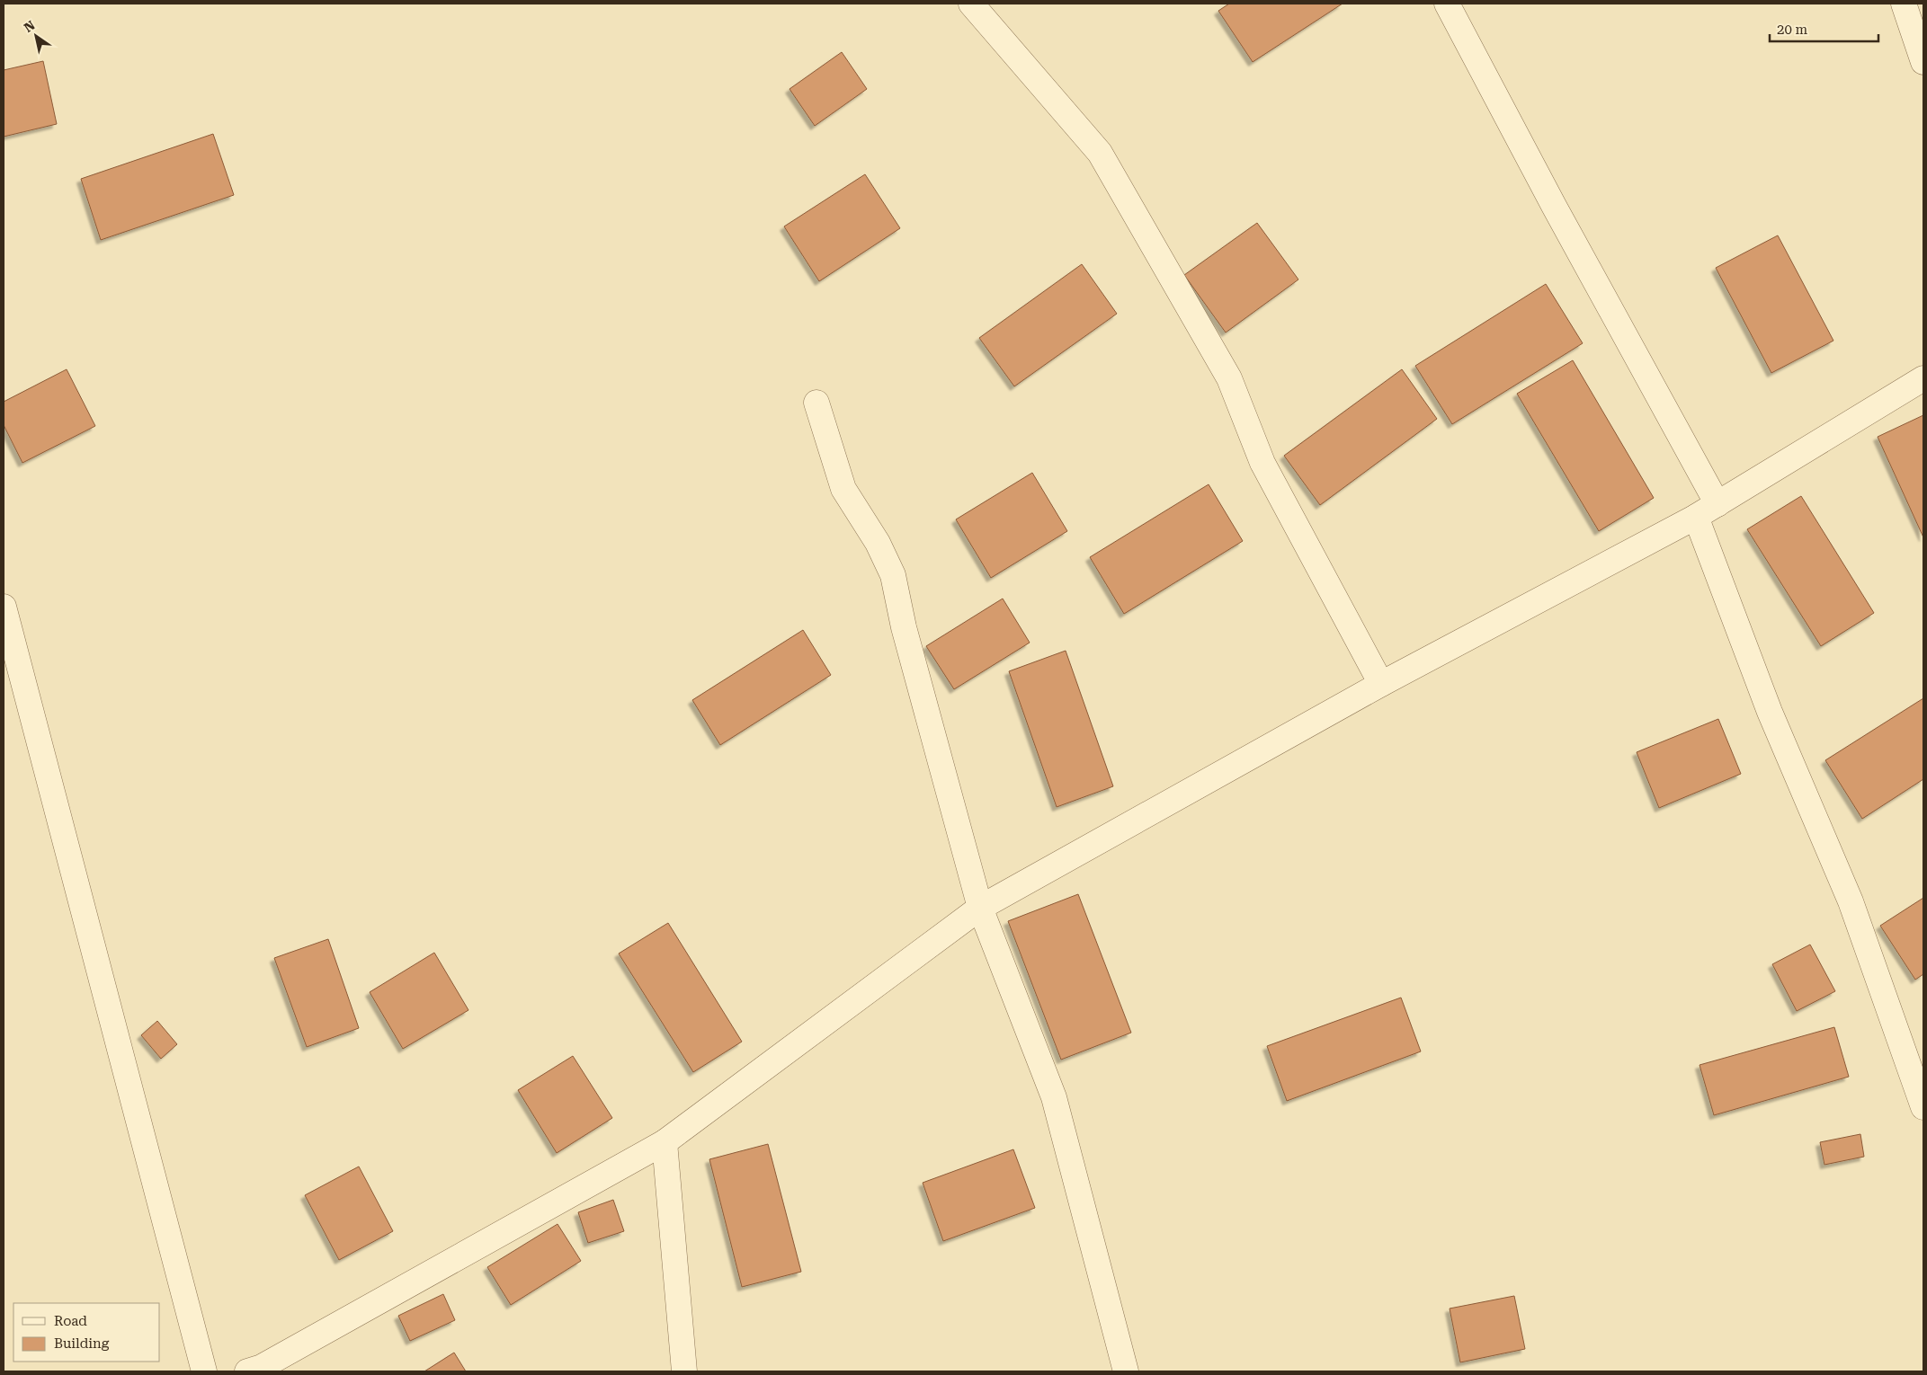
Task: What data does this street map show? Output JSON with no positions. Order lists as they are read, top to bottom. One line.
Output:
{"legend":["Road","Building"],"scale_bar":"20 m","north":"top left"}
